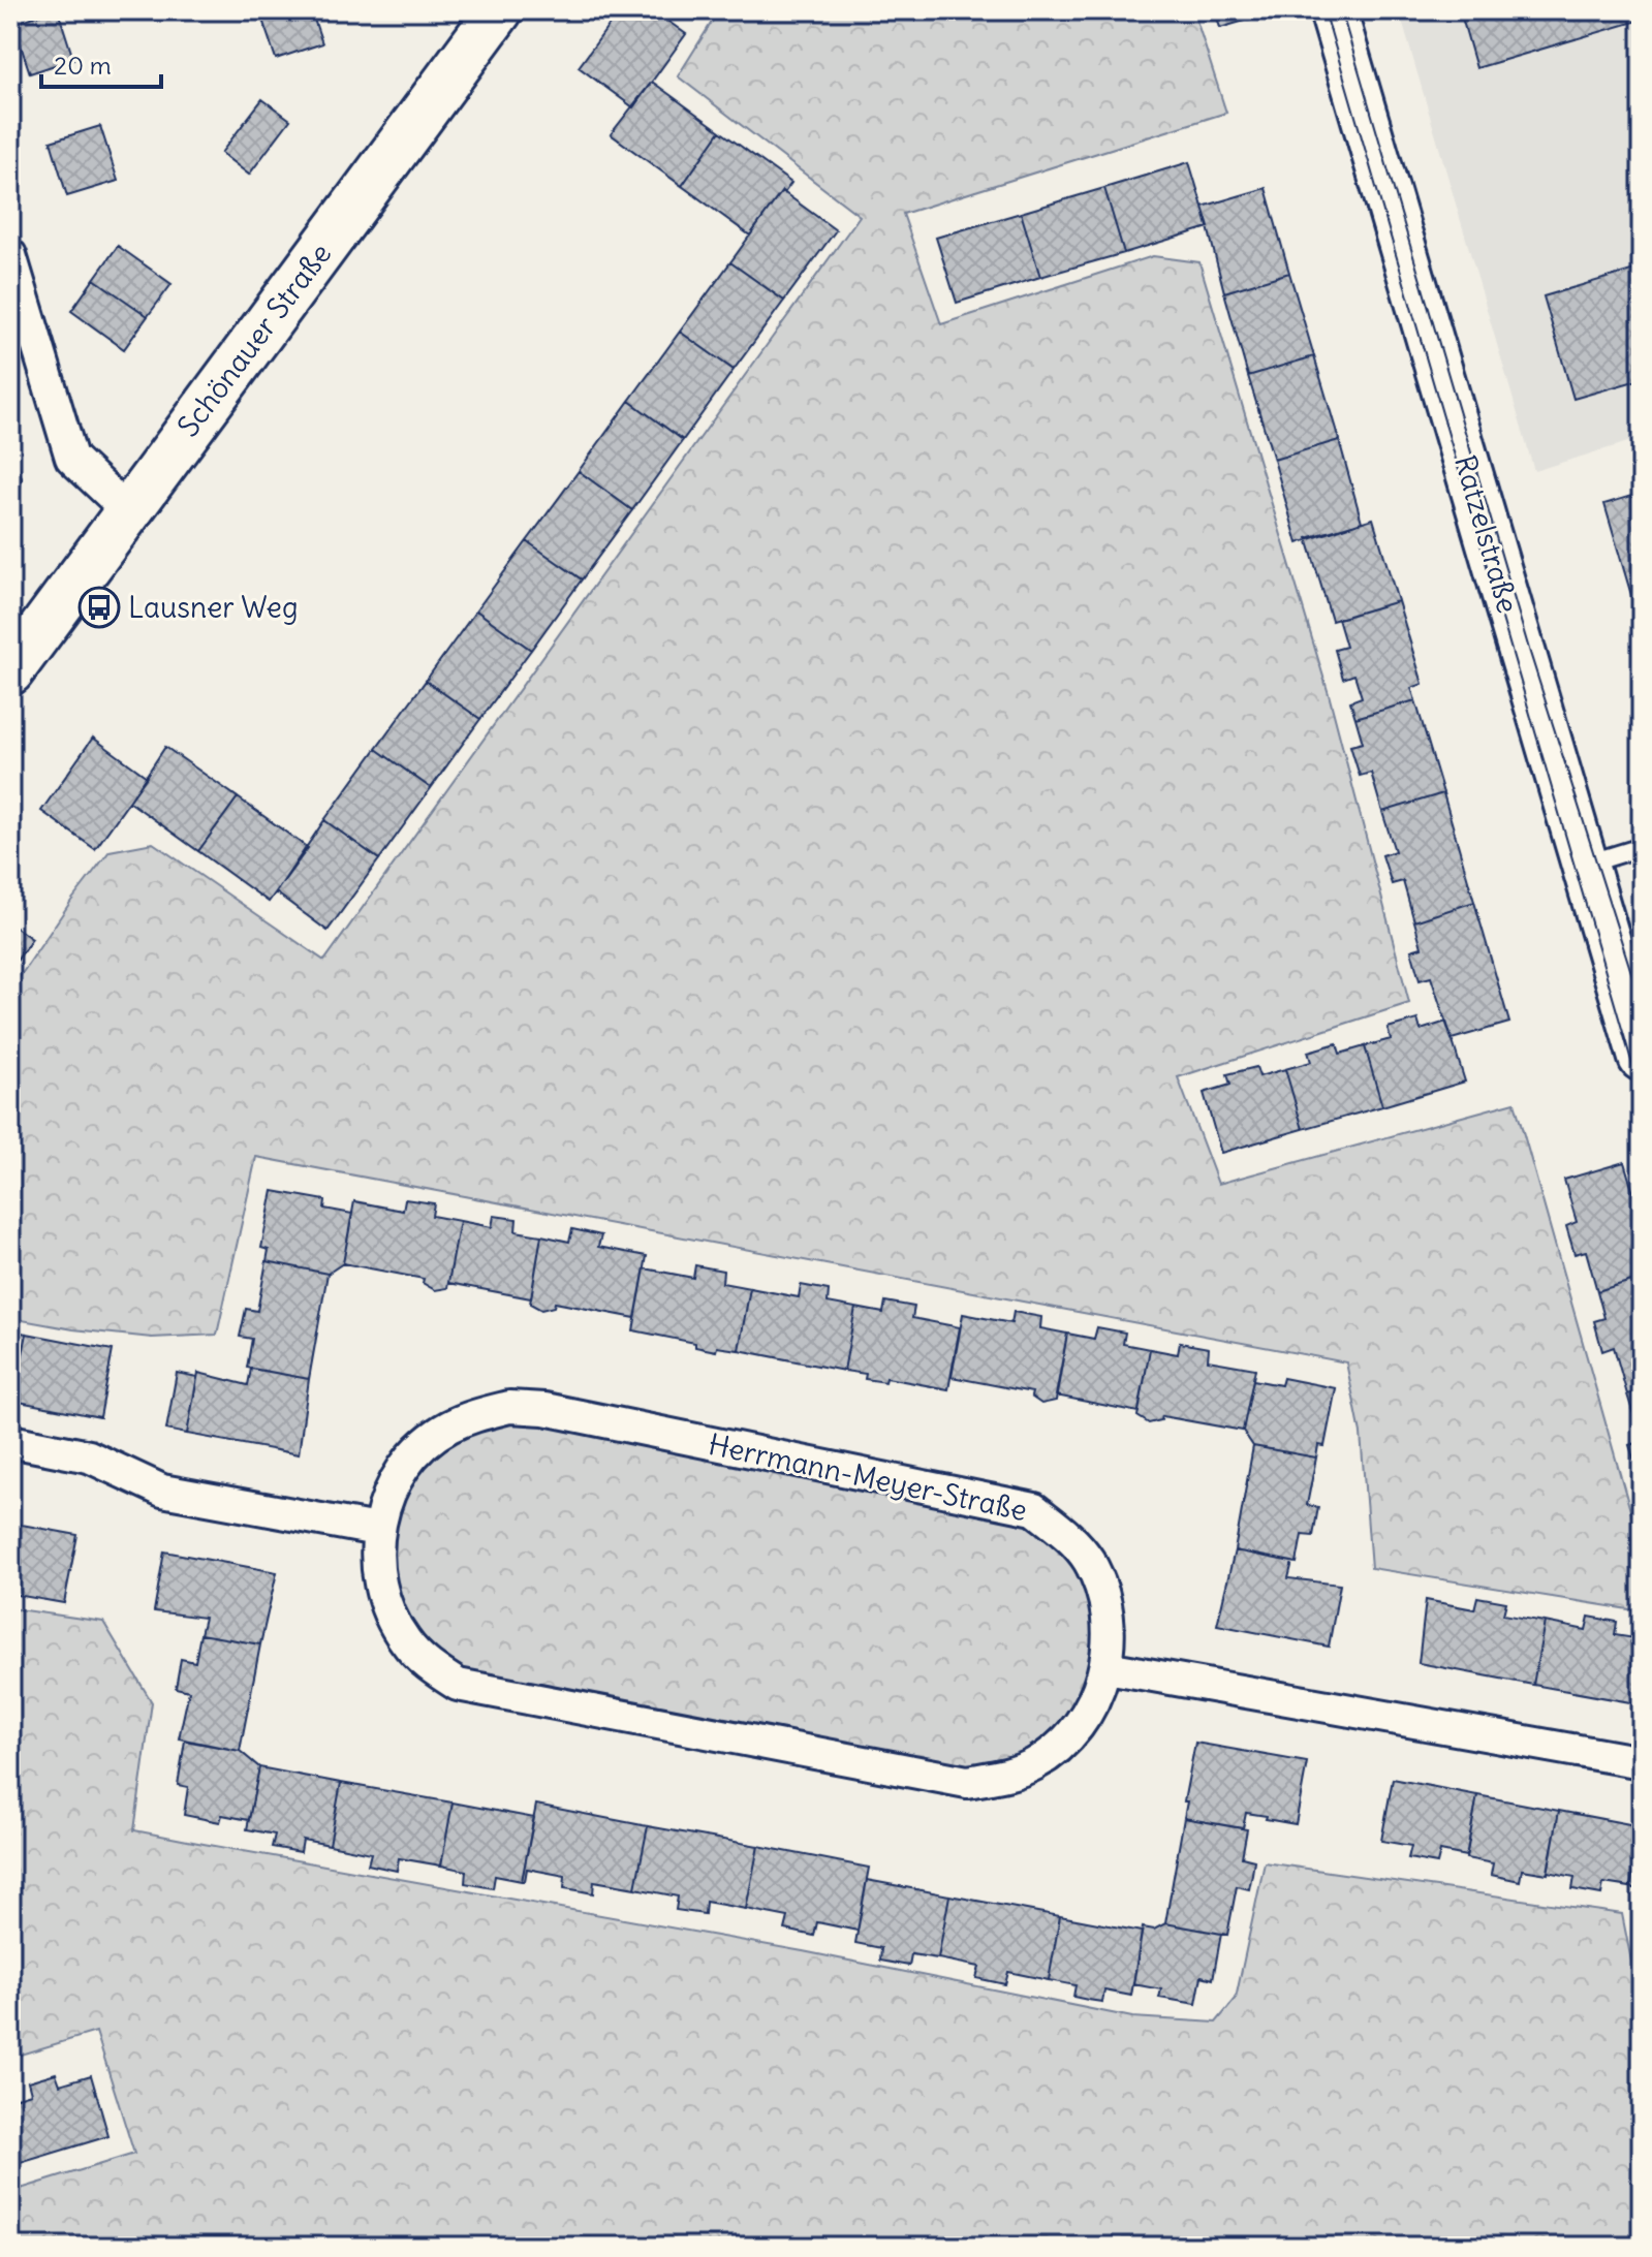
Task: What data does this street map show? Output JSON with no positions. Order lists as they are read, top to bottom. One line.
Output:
{"streets":{"main road":["Schönauer Straße","Ratzelstraße"],"street":["Herrmann-Meyer-Straße"]},"places":{"bus stop":["Lausner Weg"]},"scale_bar":"20 m"}
